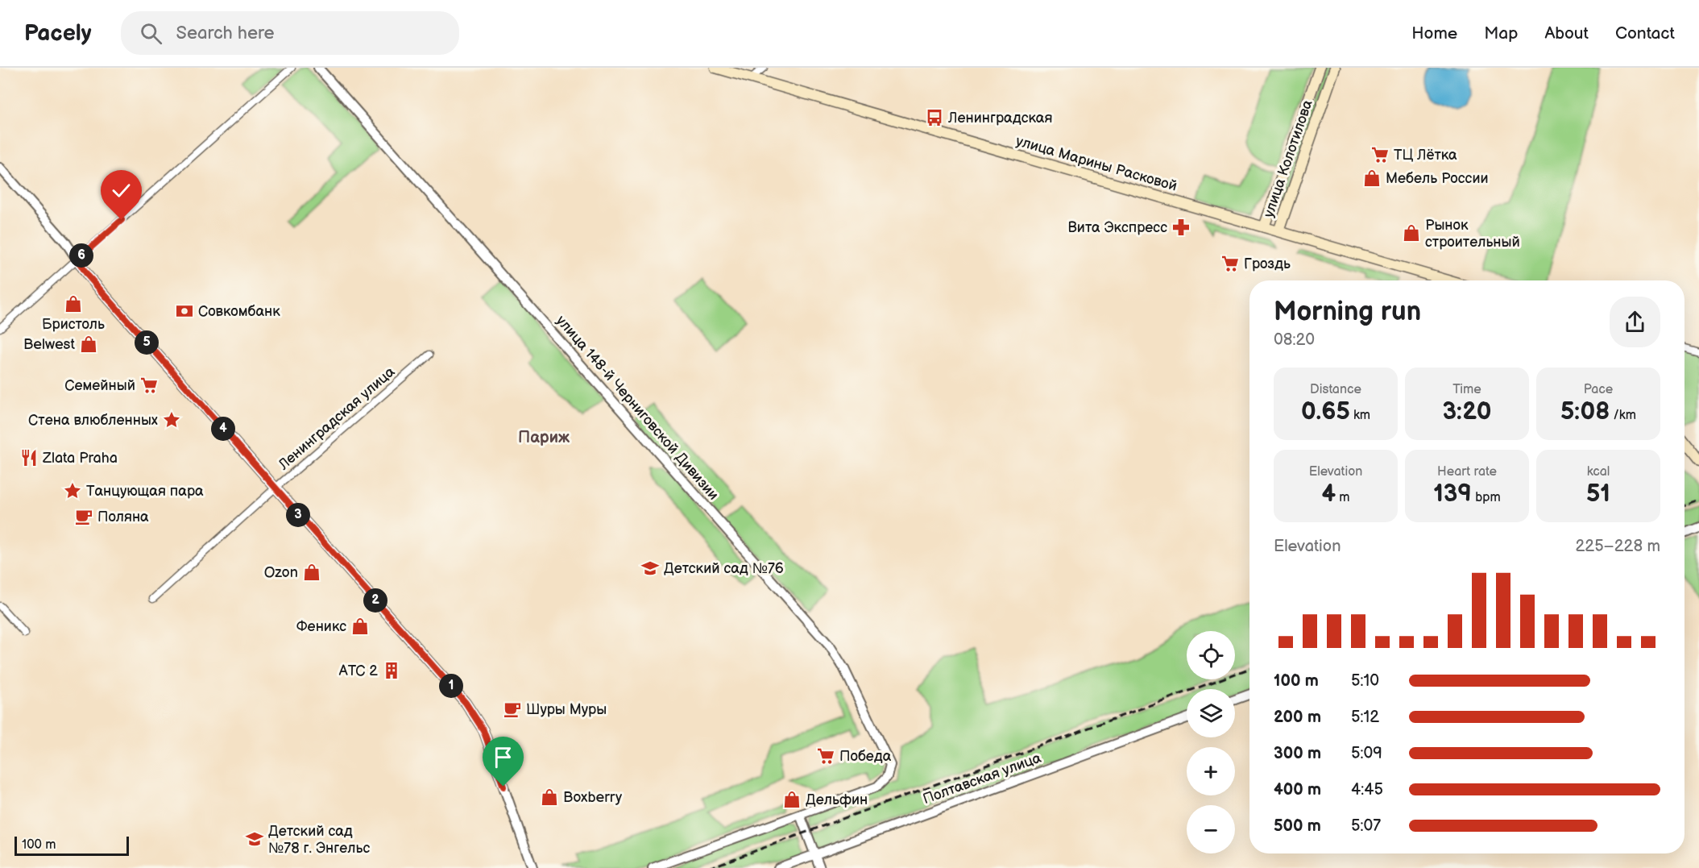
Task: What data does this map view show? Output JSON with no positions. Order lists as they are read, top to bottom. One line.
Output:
{"streets":{"main road":["улица Колотилова","улица Марины Расковой"],"street":["улица 148-й Черниговской Дивизии","Ленинградская улица","Полтавская улица"]},"crossings":[["улица Колотилова","улица Марины Расковой"]],"districts":["Париж"],"places":{"bus stop":["Ленинградская"],"supermarket":["ТЦ Лётка","Гроздь","Семейный","Победа"],"shop":["Мебель России","Рынок строительный","Бристоль","Belwest","Ozon","Феникс","Boxberry","Дельфин"],"pharmacy":["Вита Экспресс"],"bank":["Совкомбанк"],"place":["Стена влюбленных","Танцующая пара"],"restaurant":["Zlata Praha"],"cafe":["Поляна","Шуры Муры"],"school or university":["Детский сад №76","Детский сад №78 г. Энгельс"],"building":["АТС 2"]},"scale_bar":"100 m","page":{"header":"Pacely","search":"Search here","nav":["Home","Map","About","Contact"],"pins":["6","5","4","3","2","1"],"heading":["Morning run","08:20"],"stats":[["Distance","0.65 km"],["Time","3:20"],["Pace","5:08 /km"],["Elevation","4 m"],["Heart rate","139 bpm"],["kcal","51"]],"chart":["Elevation","225–228 m"],"map_buttons":["+","−"],"list":[{"name":"100 m","note":"5:10"},{"name":"200 m","note":"5:12"},{"name":"300 m","note":"5:09"},{"name":"400 m","note":"4:45"},{"name":"500 m","note":"5:07"}],"scale":"100 m"}}
